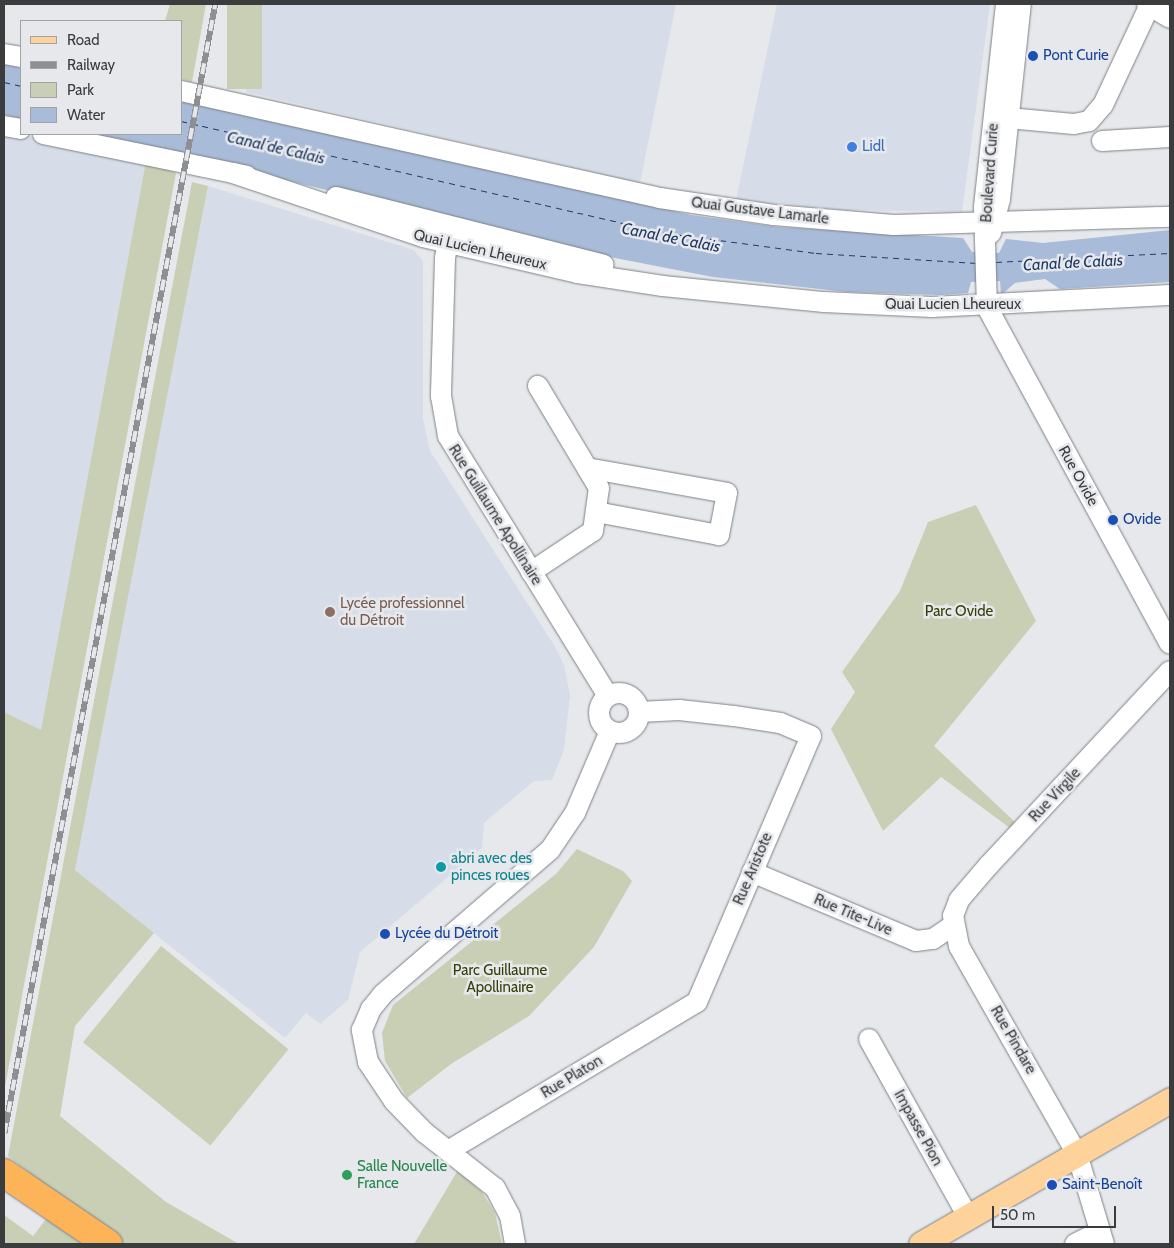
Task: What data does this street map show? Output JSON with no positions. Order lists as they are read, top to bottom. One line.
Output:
{"streets":{"street":["Boulevard Curie","Quai Gustave Lamarle","Quai Lucien Lheureux","Rue Ovide","Rue Guillaume Apollinaire","Rue Virgile","Rue Aristote","Rue Tite-Live","Rue Pindare","Rue Platon","Impasse Pion"]},"crossings":[["Boulevard Curie","Quai Gustave Lamarle"],["Boulevard Curie","Quai Lucien Lheureux"],["Boulevard Curie","Rue Ovide"],["Quai Lucien Lheureux","Rue Ovide"],["Quai Lucien Lheureux","Rue Guillaume Apollinaire"],["Rue Guillaume Apollinaire","Rue Aristote"],["Rue Virgile","Rue Tite-Live"],["Rue Virgile","Rue Pindare"],["Rue Aristote","Rue Tite-Live"],["Rue Aristote","Rue Platon"],["Rue Tite-Live","Rue Pindare"]],"water":["Canal de Calais"],"parks":["Parc Ovide","Parc Guillaume Apollinaire"],"places":["Pont Curie","Lidl","Ovide","Lycée professionnel du Détroit","abri avec des pinces roues","Lycée du Détroit","Salle Nouvelle France","Saint-Benoît"],"legend":["Road","Railway","Park","Water"],"scale_bar":"50 m"}
